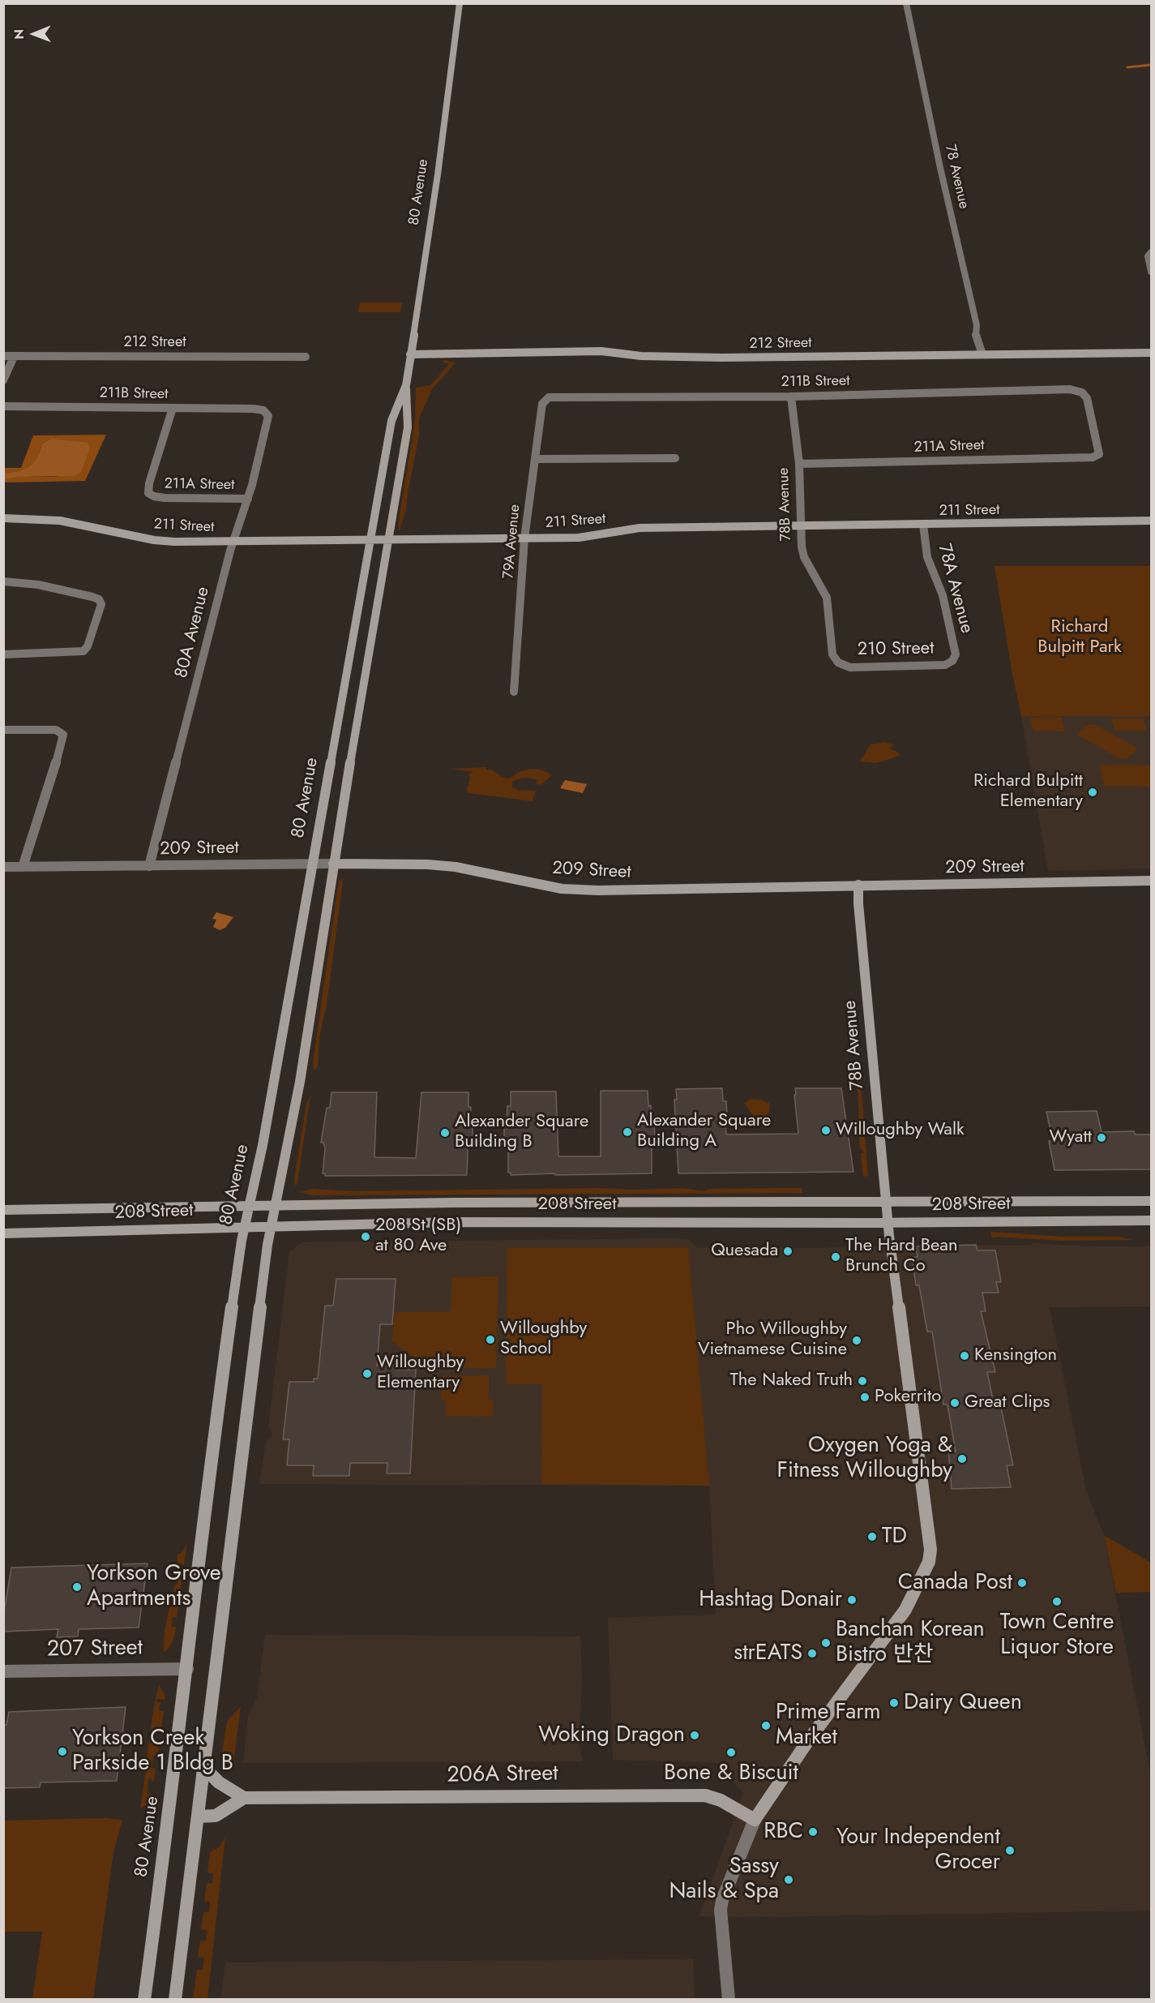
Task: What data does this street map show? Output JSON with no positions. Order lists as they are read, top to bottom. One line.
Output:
{"streets":{"main road":["80 Avenue","212 Street","78B Avenue","211 Street","209 Street","208 Street","206A Street"],"street":["78 Avenue","211B Street","211A Street","79A Avenue","78A Avenue","80A Avenue","210 Street","207 Street"]},"crossings":[["78 Avenue","212 Street"],["80 Avenue","212 Street"],["80 Avenue","211 Street"],["80 Avenue","209 Street"],["80 Avenue","208 Street"],["80 Avenue","207 Street"],["211B Street","211A Street"],["211B Street","78B Avenue"],["211B Street","79A Avenue"],["211B Street","80A Avenue"],["211A Street","78B Avenue"],["211A Street","80A Avenue"],["78B Avenue","211 Street"],["78B Avenue","210 Street"],["78B Avenue","209 Street"],["78B Avenue","208 Street"],["78B Avenue","206A Street"],["211 Street","79A Avenue"],["211 Street","78A Avenue"],["211 Street","80A Avenue"],["78A Avenue","210 Street"],["80A Avenue","209 Street"]],"parks":["Richard Bulpitt Park"],"places":["Richard Bulpitt Elementary","Willoughby Walk","Alexander Square Building A","Alexander Square Building B","Wyatt","208 St (SB) at 80 Ave","Quesada","The Hard Bean Brunch Co","Willoughby School","Pho Willoughby Vietnamese Cuisine","Kensington","Willoughby Elementary","The Naked Truth","Pokerrito","Great Clips","Oxygen Yoga & Fitness Willoughby","TD","Canada Post","Yorkson Grove Apartments","Hashtag Donair","Town Centre Liquor Store","Banchan Korean Bistro 반찬","strEATS","Dairy Queen","Prime Farm Market","Woking Dragon","Yorkson Creek Parkside 1 Bldg B","Bone & Biscuit","RBC","Your Independent Grocer","Sassy Nails & Spa"],"north":"left"}
